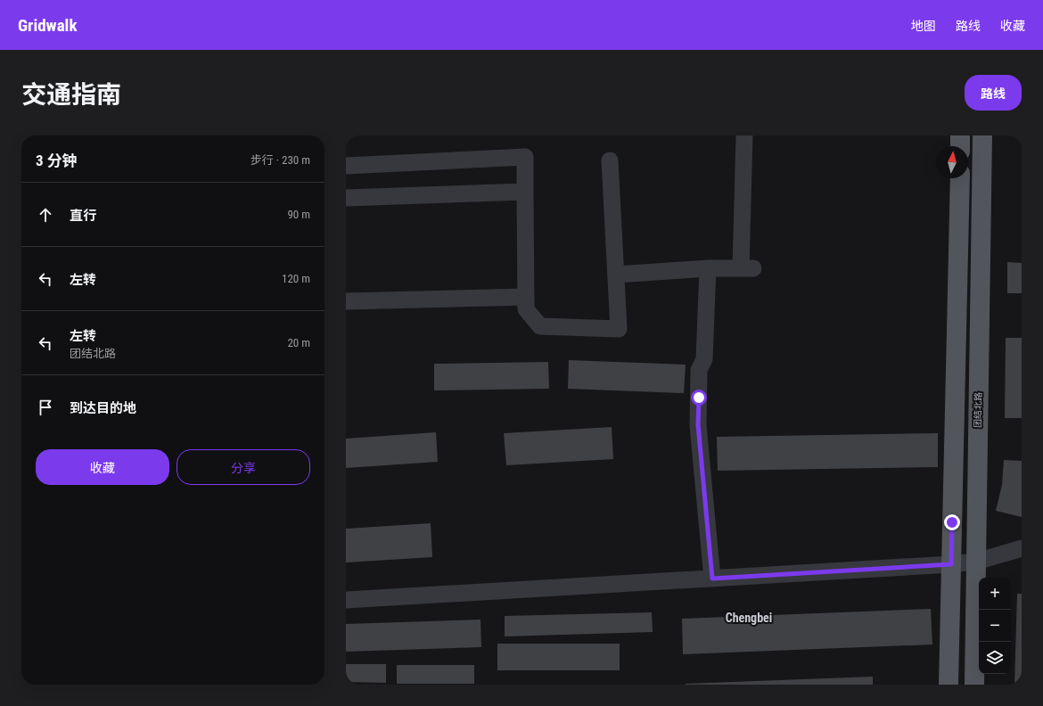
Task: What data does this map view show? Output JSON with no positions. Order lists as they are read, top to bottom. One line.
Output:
{"streets":{"main road":["团结北路"]},"districts":["Chengbei"],"north":"top","page":{"header":"Gridwalk","nav":["地图","路线","收藏"],"title":"交通指南","buttons":["路线",["收藏","分享"]],"heading":["3 分钟","步行 · 230 m"],"list":[["直行","90 m"],["左转","120 m"],["左转","团结北路","20 m"],"到达目的地"],"map_buttons":["+","−"]}}
